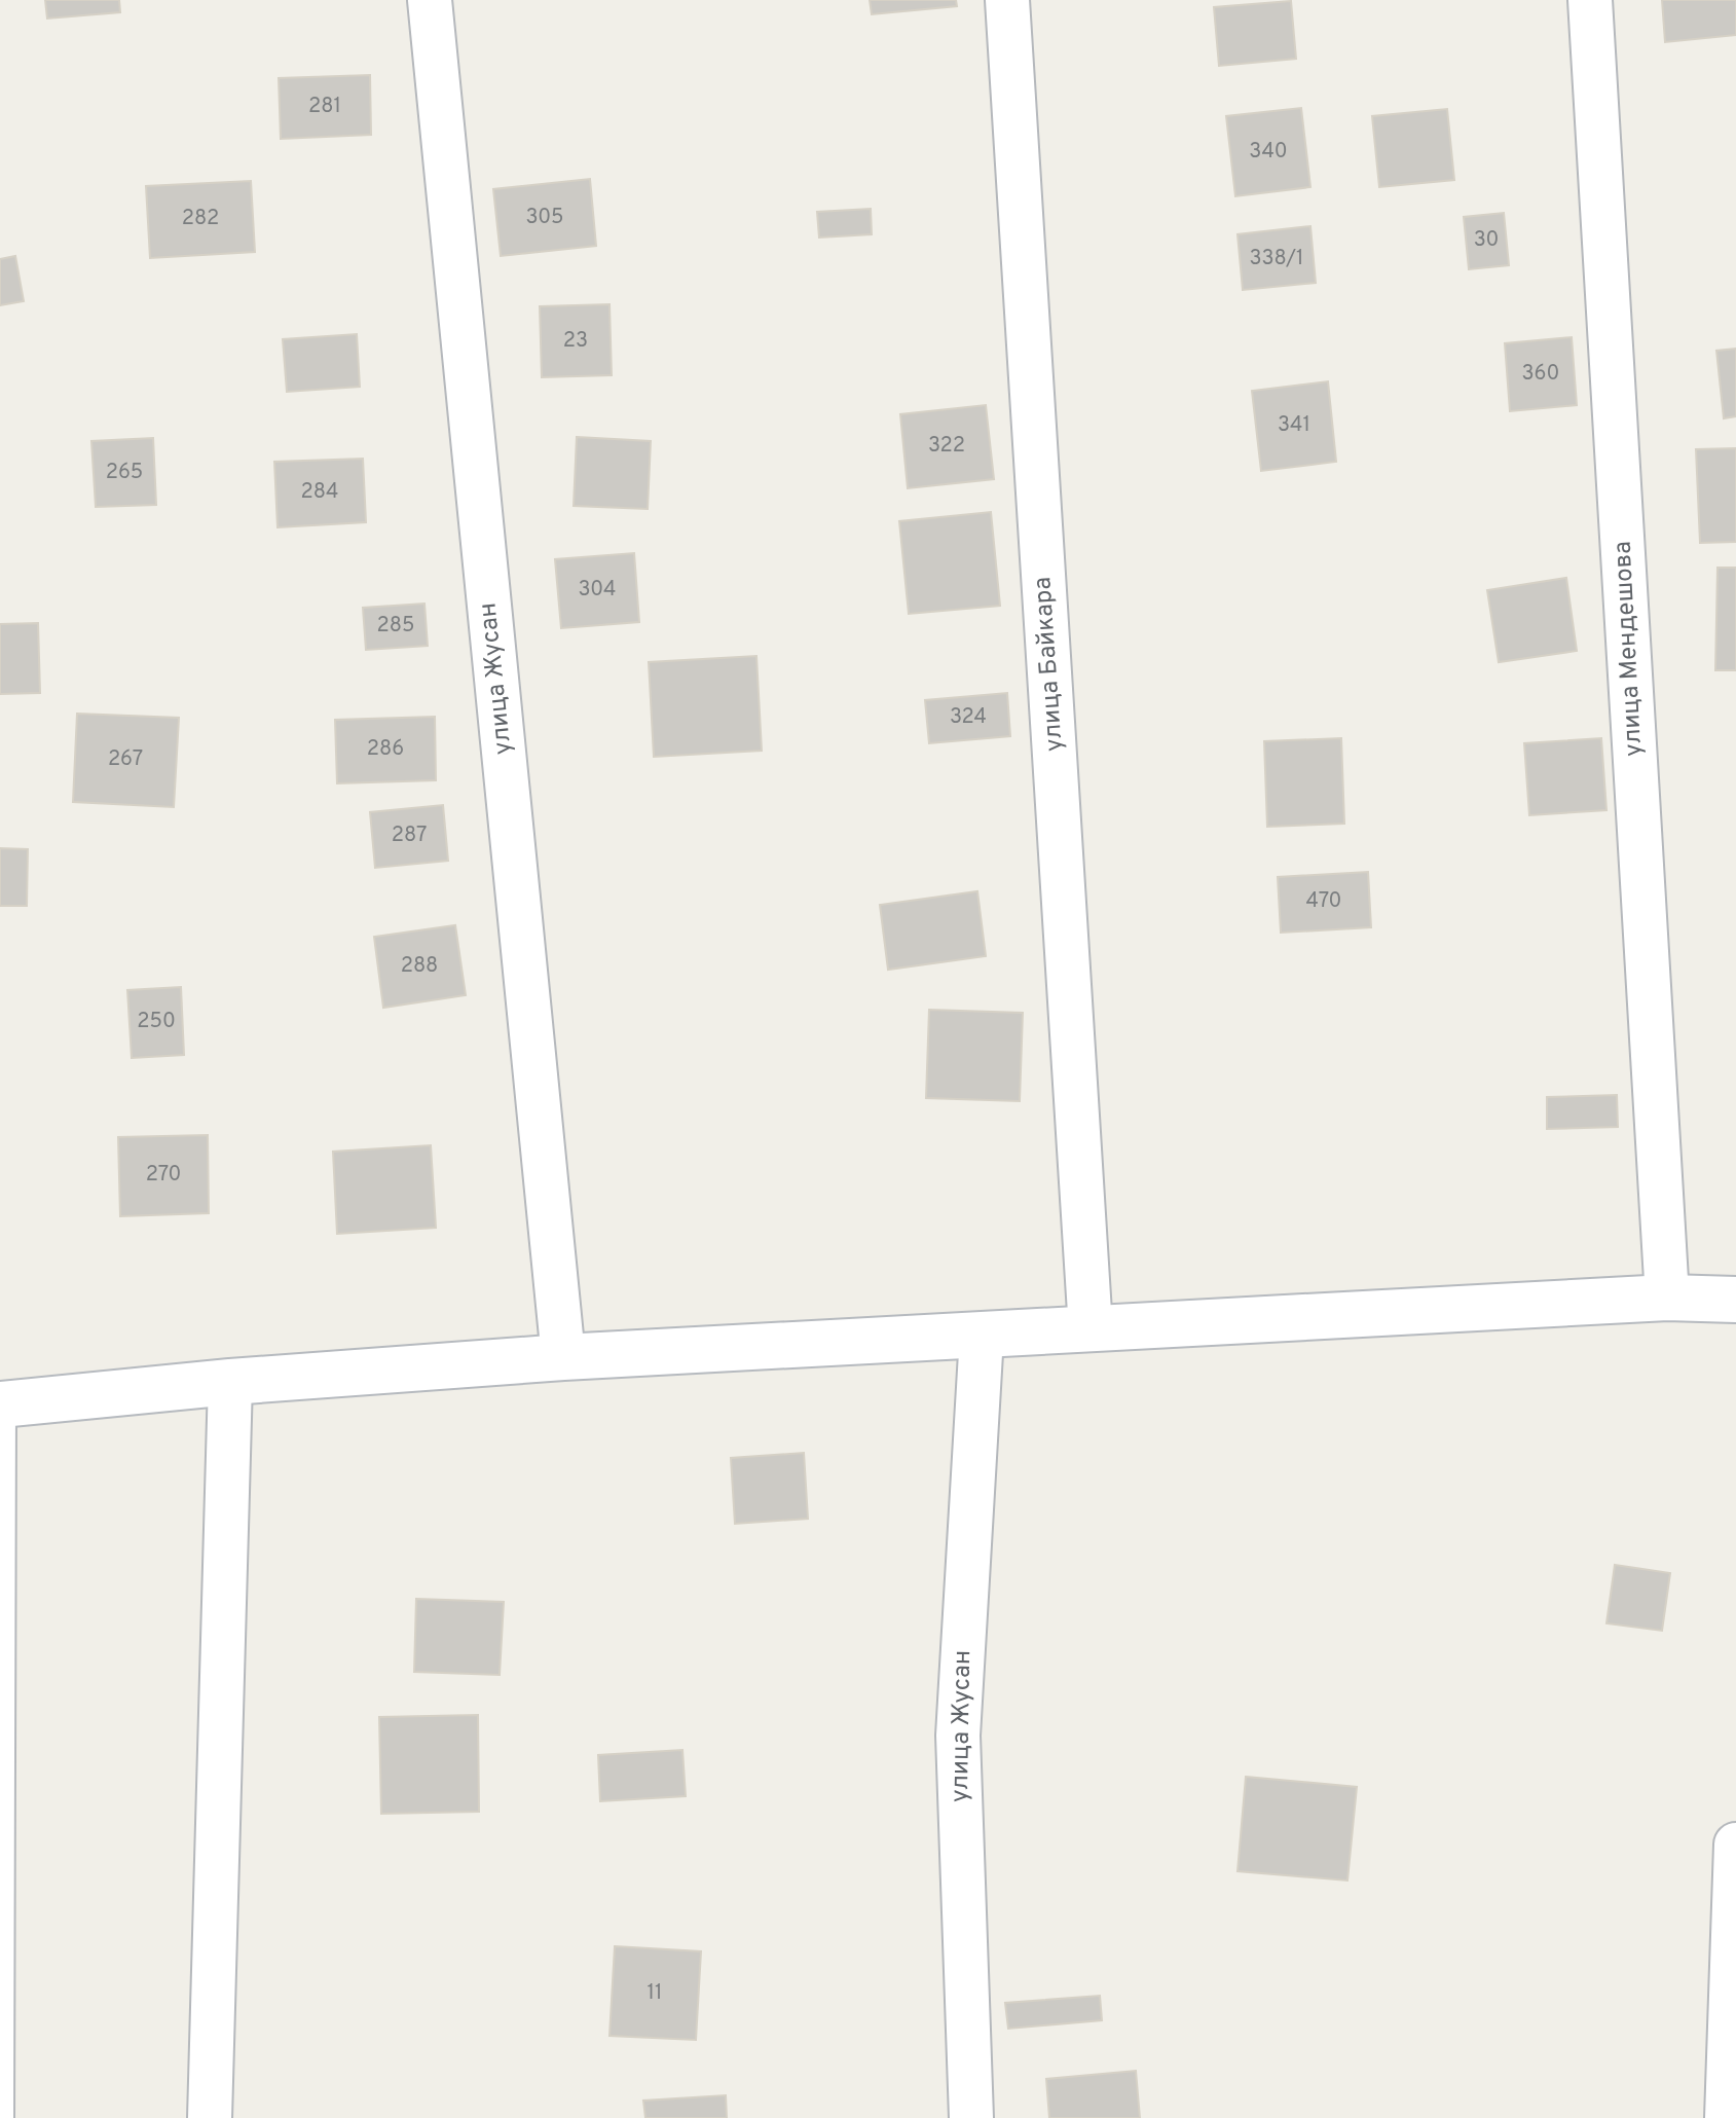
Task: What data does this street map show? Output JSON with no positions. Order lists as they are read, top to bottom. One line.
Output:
{"streets":{"street":["улица Мендешова","улица Байкара","улица Жусан"]},"house_numbers":["281","340","305","282","30","338/1","23","360","341","322","265","284","304","285","324","286","267","287","470","288","250","270","11"]}
